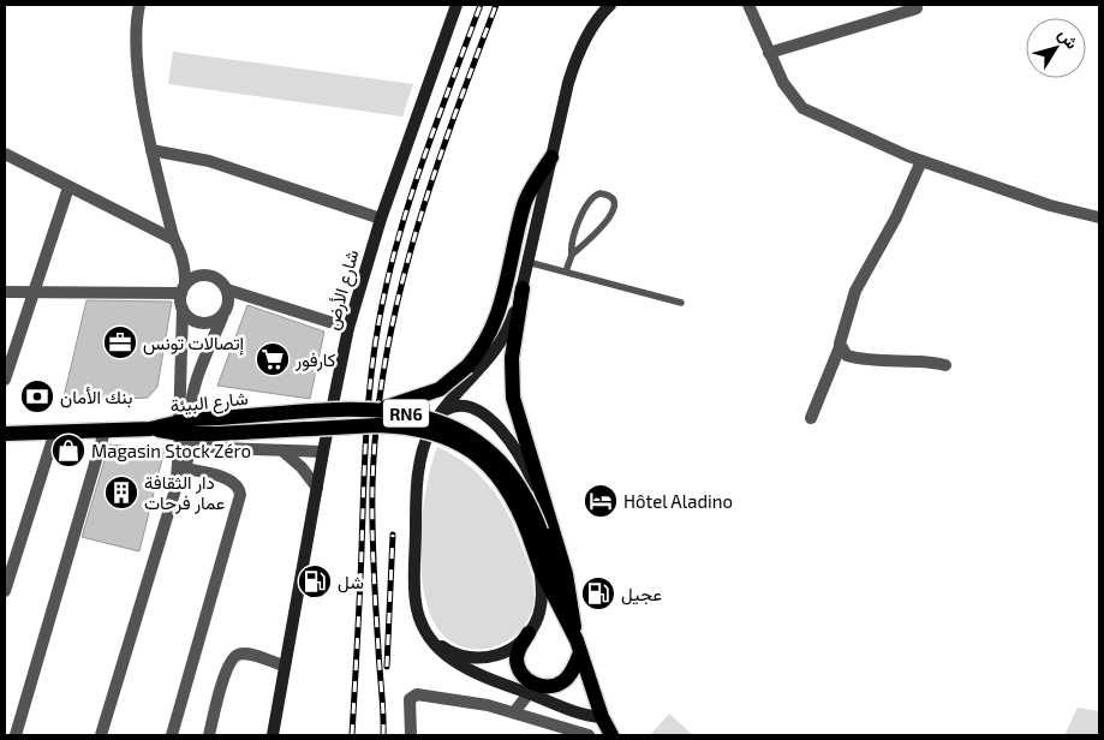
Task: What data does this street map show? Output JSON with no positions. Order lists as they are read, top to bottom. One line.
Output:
{"streets":{"main road":["شارع الأرض","شارع البيئة","RN6"]},"crossings":[["شارع البيئة","RN6"]],"places":{"office":["إتصالات تونس"],"supermarket":["كارفور"],"bank":["بنك الأمان"],"shop":["Magasin Stock Zéro"],"building":["دار الثقافة عمار فرحات"],"hotel":["Hôtel Aladino"],"fuel station":["شل","عجيل"]},"north":"top right"}
